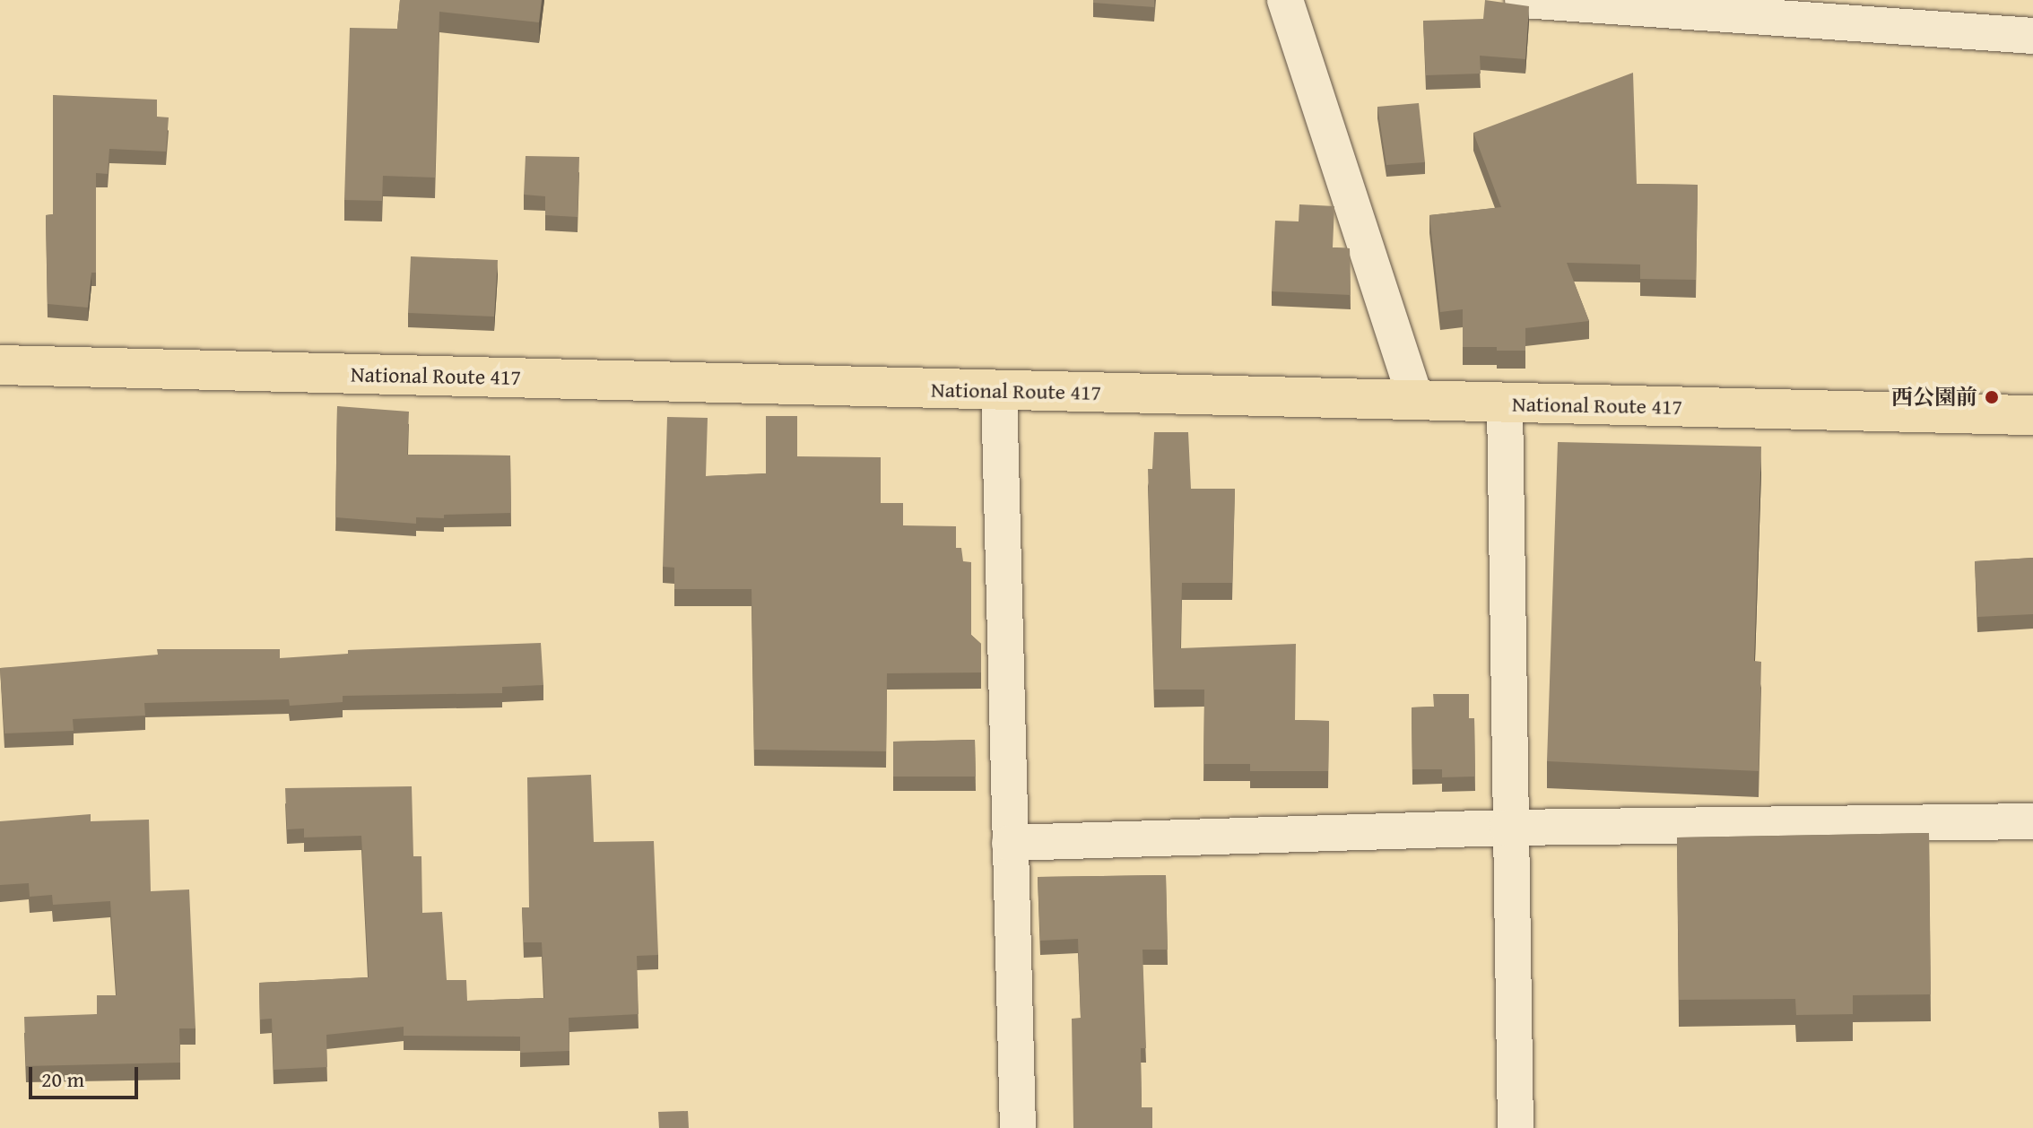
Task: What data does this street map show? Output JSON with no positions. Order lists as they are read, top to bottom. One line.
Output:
{"streets":{"highway":["National Route 417"]},"places":["西公園前"],"scale_bar":"20 m"}
